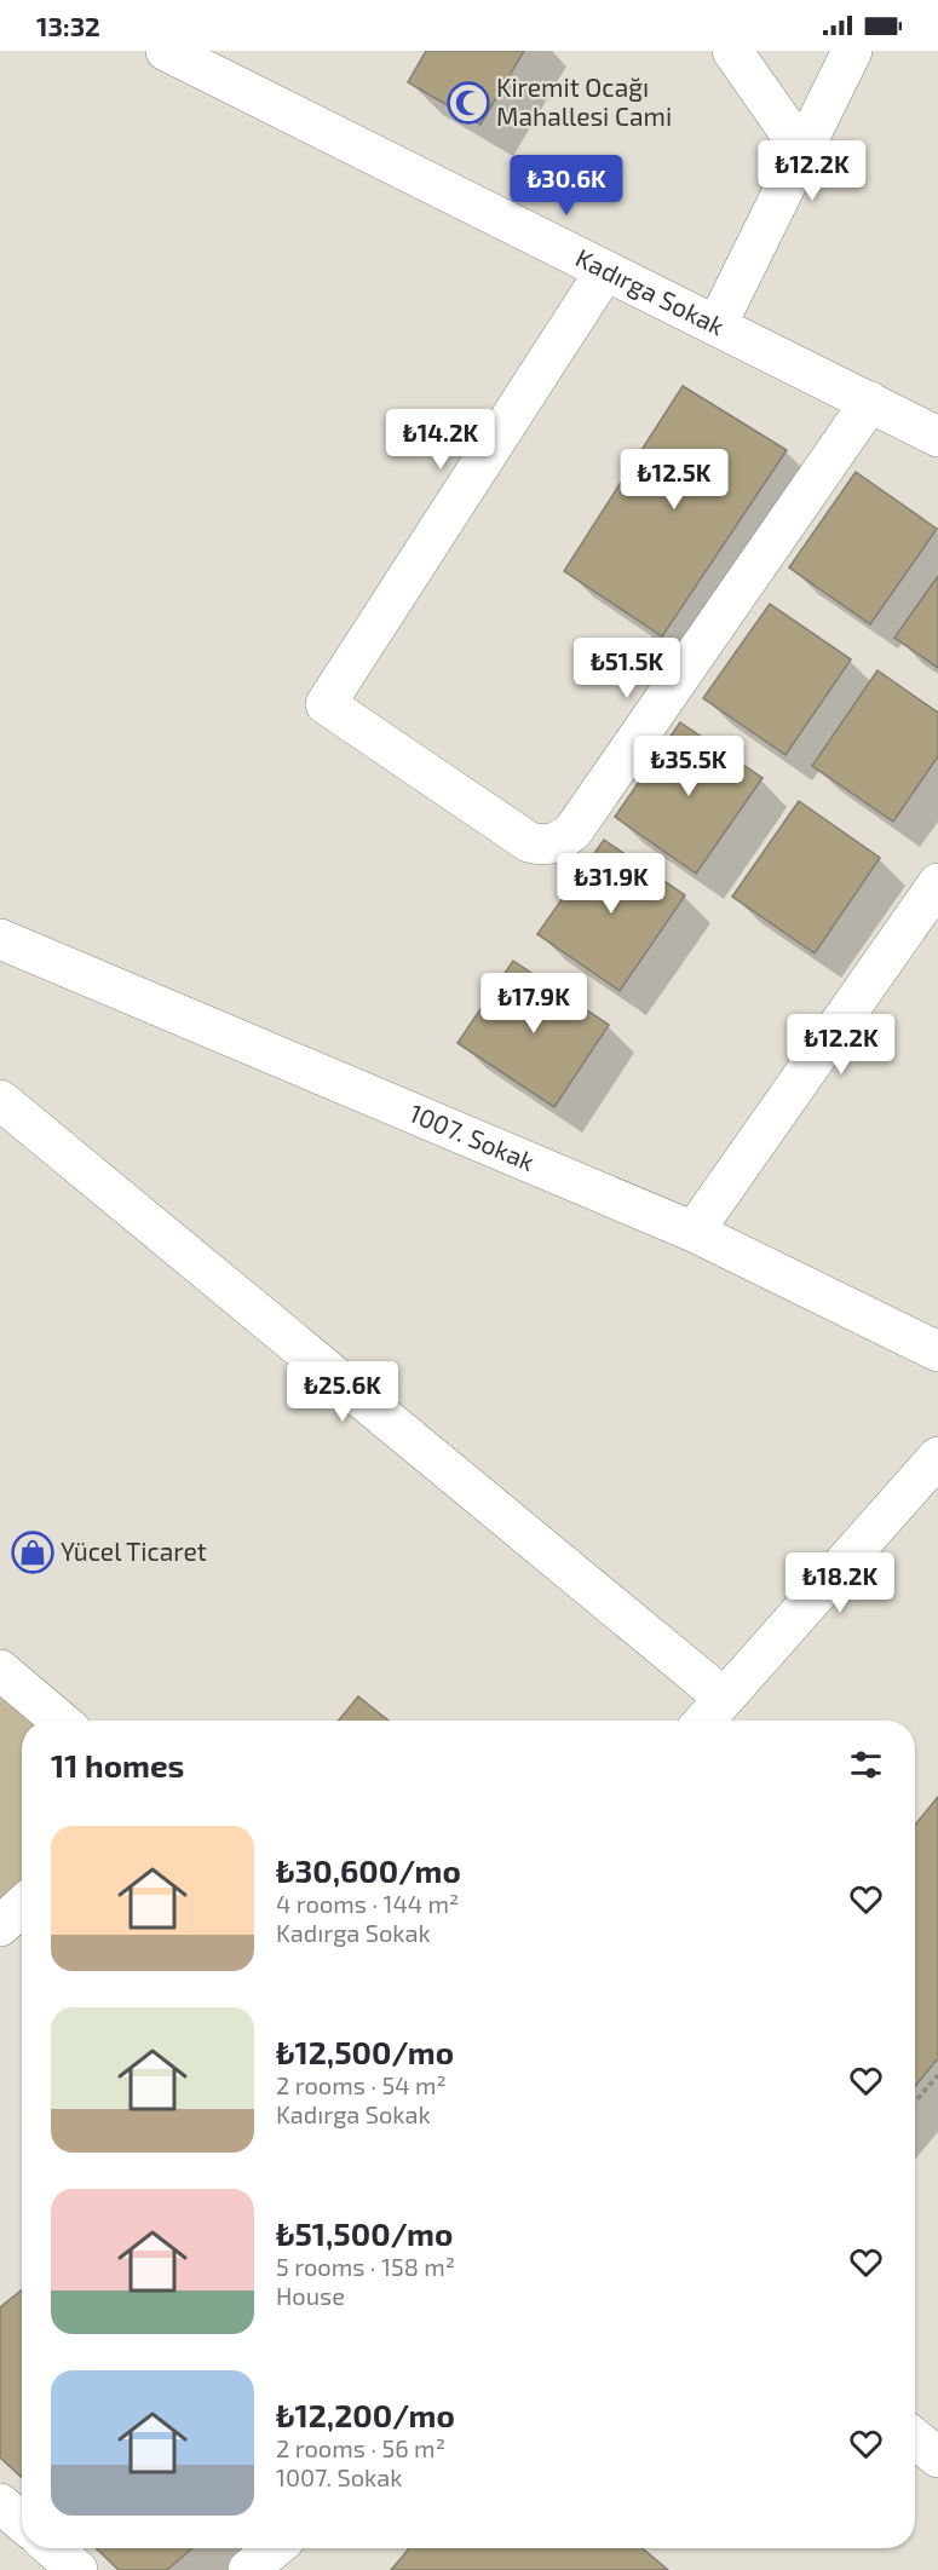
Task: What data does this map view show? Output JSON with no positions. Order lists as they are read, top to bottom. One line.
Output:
{"streets":{"street":["Kadırga Sokak","1007. Sokak"]},"places":{"mosque":["Kiremit Ocağı Mahallesi Cami"],"shop":["Yücel Ticaret"]},"page":{"status":"13:32","price":["₺12.2K","₺30.6K","₺14.2K","₺12.5K","₺51.5K","₺35.5K","₺31.9K","₺17.9K","₺12.2K","₺25.6K","₺18.2K"],"heading":"11 homes","list":[{"name":"₺30,600/mo","note":"4 rooms · 144 m² · Kadırga Sokak"},{"name":"₺12,500/mo","note":"2 rooms · 54 m² · Kadırga Sokak"},{"name":"₺51,500/mo","note":"5 rooms · 158 m² · House"},{"name":"₺12,200/mo","note":"2 rooms · 56 m² · 1007. Sokak"}]}}
